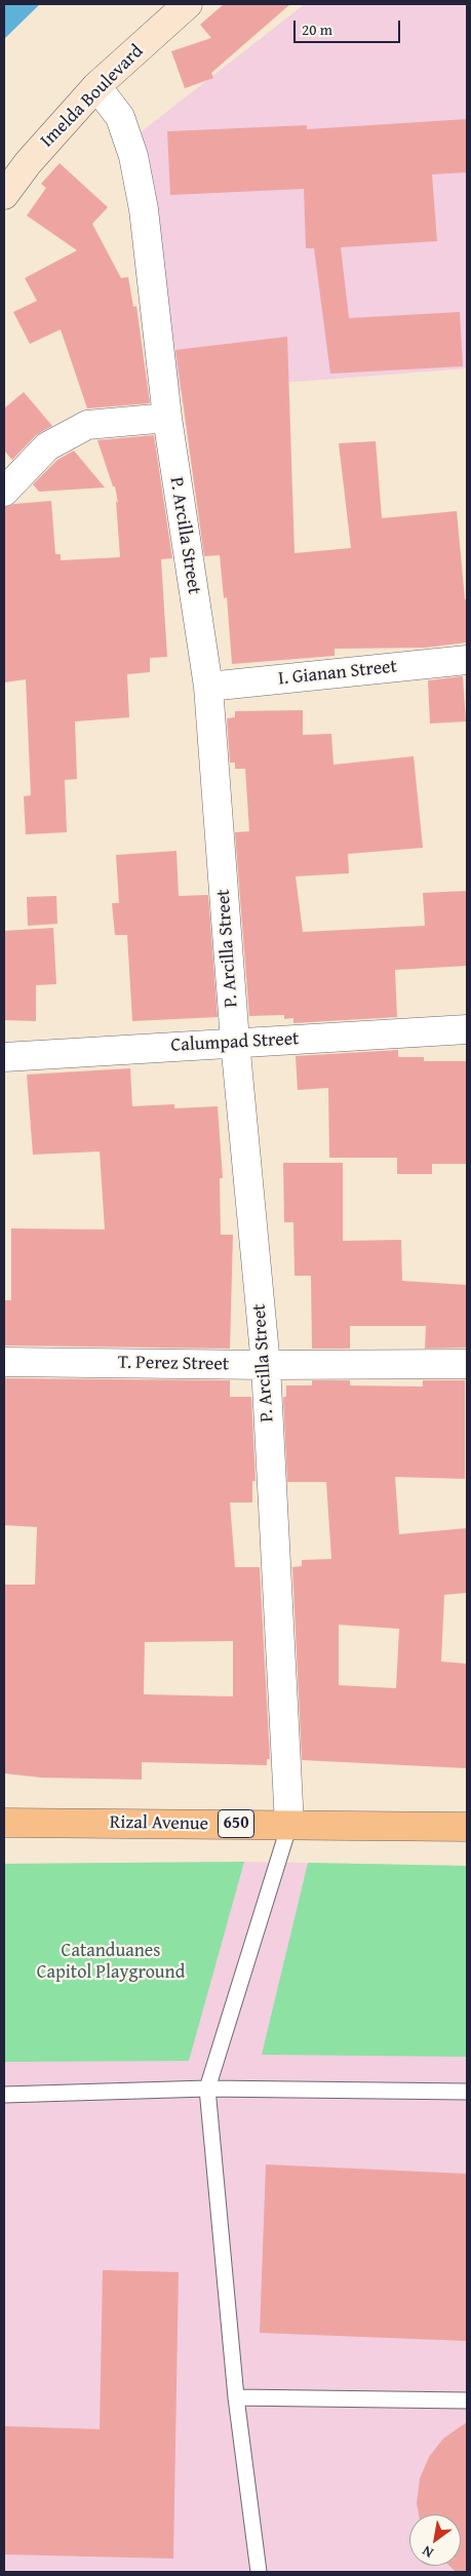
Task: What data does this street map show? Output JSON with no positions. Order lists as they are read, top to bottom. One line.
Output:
{"streets":{"main road":["Imelda Boulevard","Rizal Avenue","650"],"street":["P. Arcilla Street","I. Gianan Street","Calumpad Street","T. Perez Street"]},"crossings":[["Imelda Boulevard","P. Arcilla Street"],["P. Arcilla Street","I. Gianan Street"],["P. Arcilla Street","Calumpad Street"],["P. Arcilla Street","T. Perez Street"],["P. Arcilla Street","Rizal Avenue"]],"parks":["Catanduanes Capitol Playground"],"scale_bar":"20 m","north":"bottom left"}
